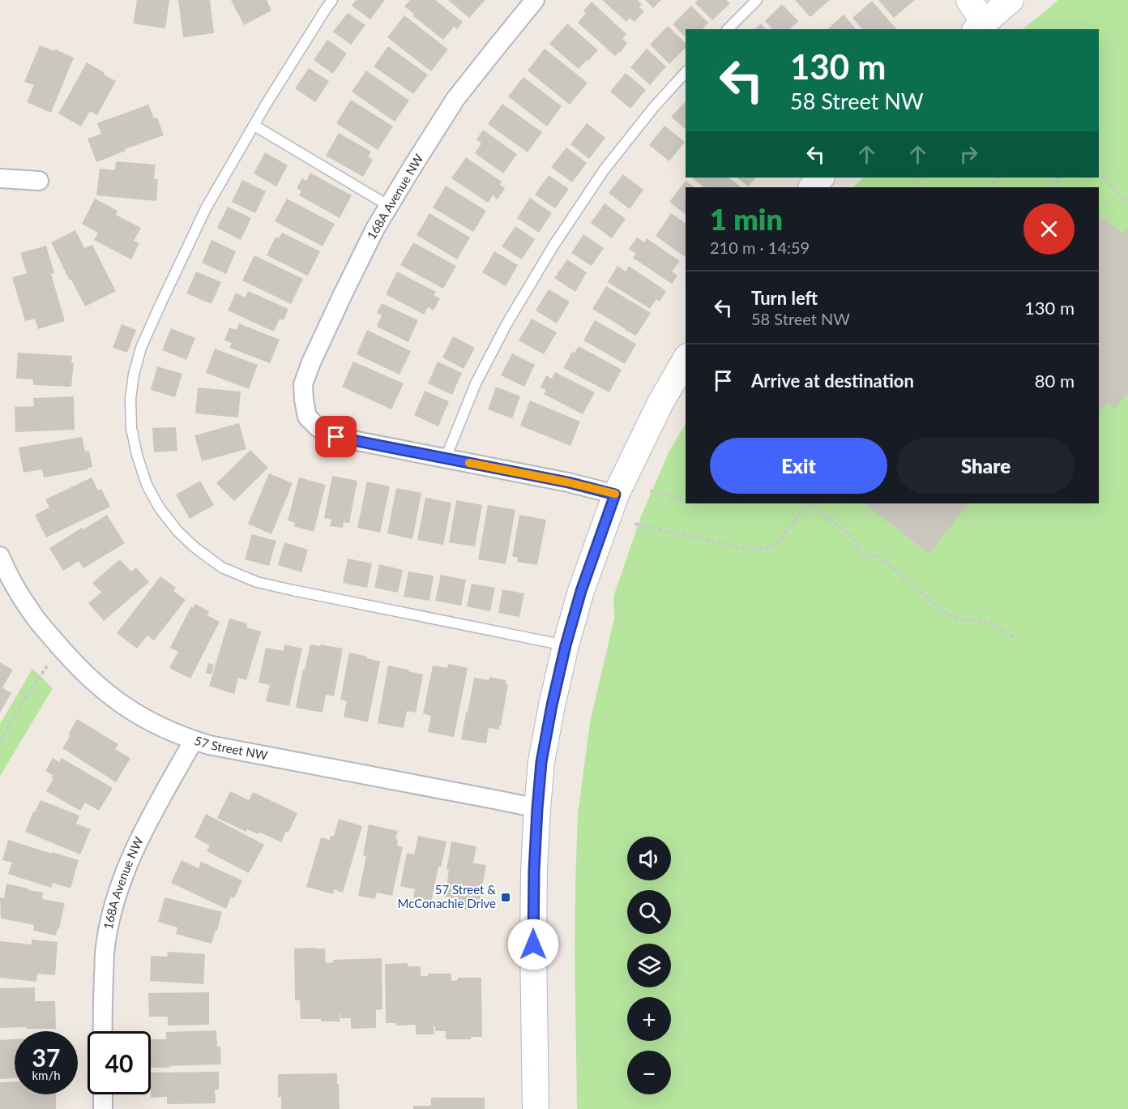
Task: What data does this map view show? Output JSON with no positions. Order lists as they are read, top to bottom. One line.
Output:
{"streets":{"street":["168A Avenue NW","57 Street NW"]},"crossings":[["168A Avenue NW","57 Street NW"]],"places":{"transit":["57 Street & McConachie Drive"]},"page":{"turn":["130 m","58 Street NW"],"heading":["1 min","210 m · 14:59"],"list":[{"name":"Turn left","note":"58 Street NW","value":"130 m"},{"name":"Arrive at destination","value":"80 m"}],"buttons":["Exit","Share"],"map_buttons":["+","−"],"speed":"37 km/h","limit":"40"}}
